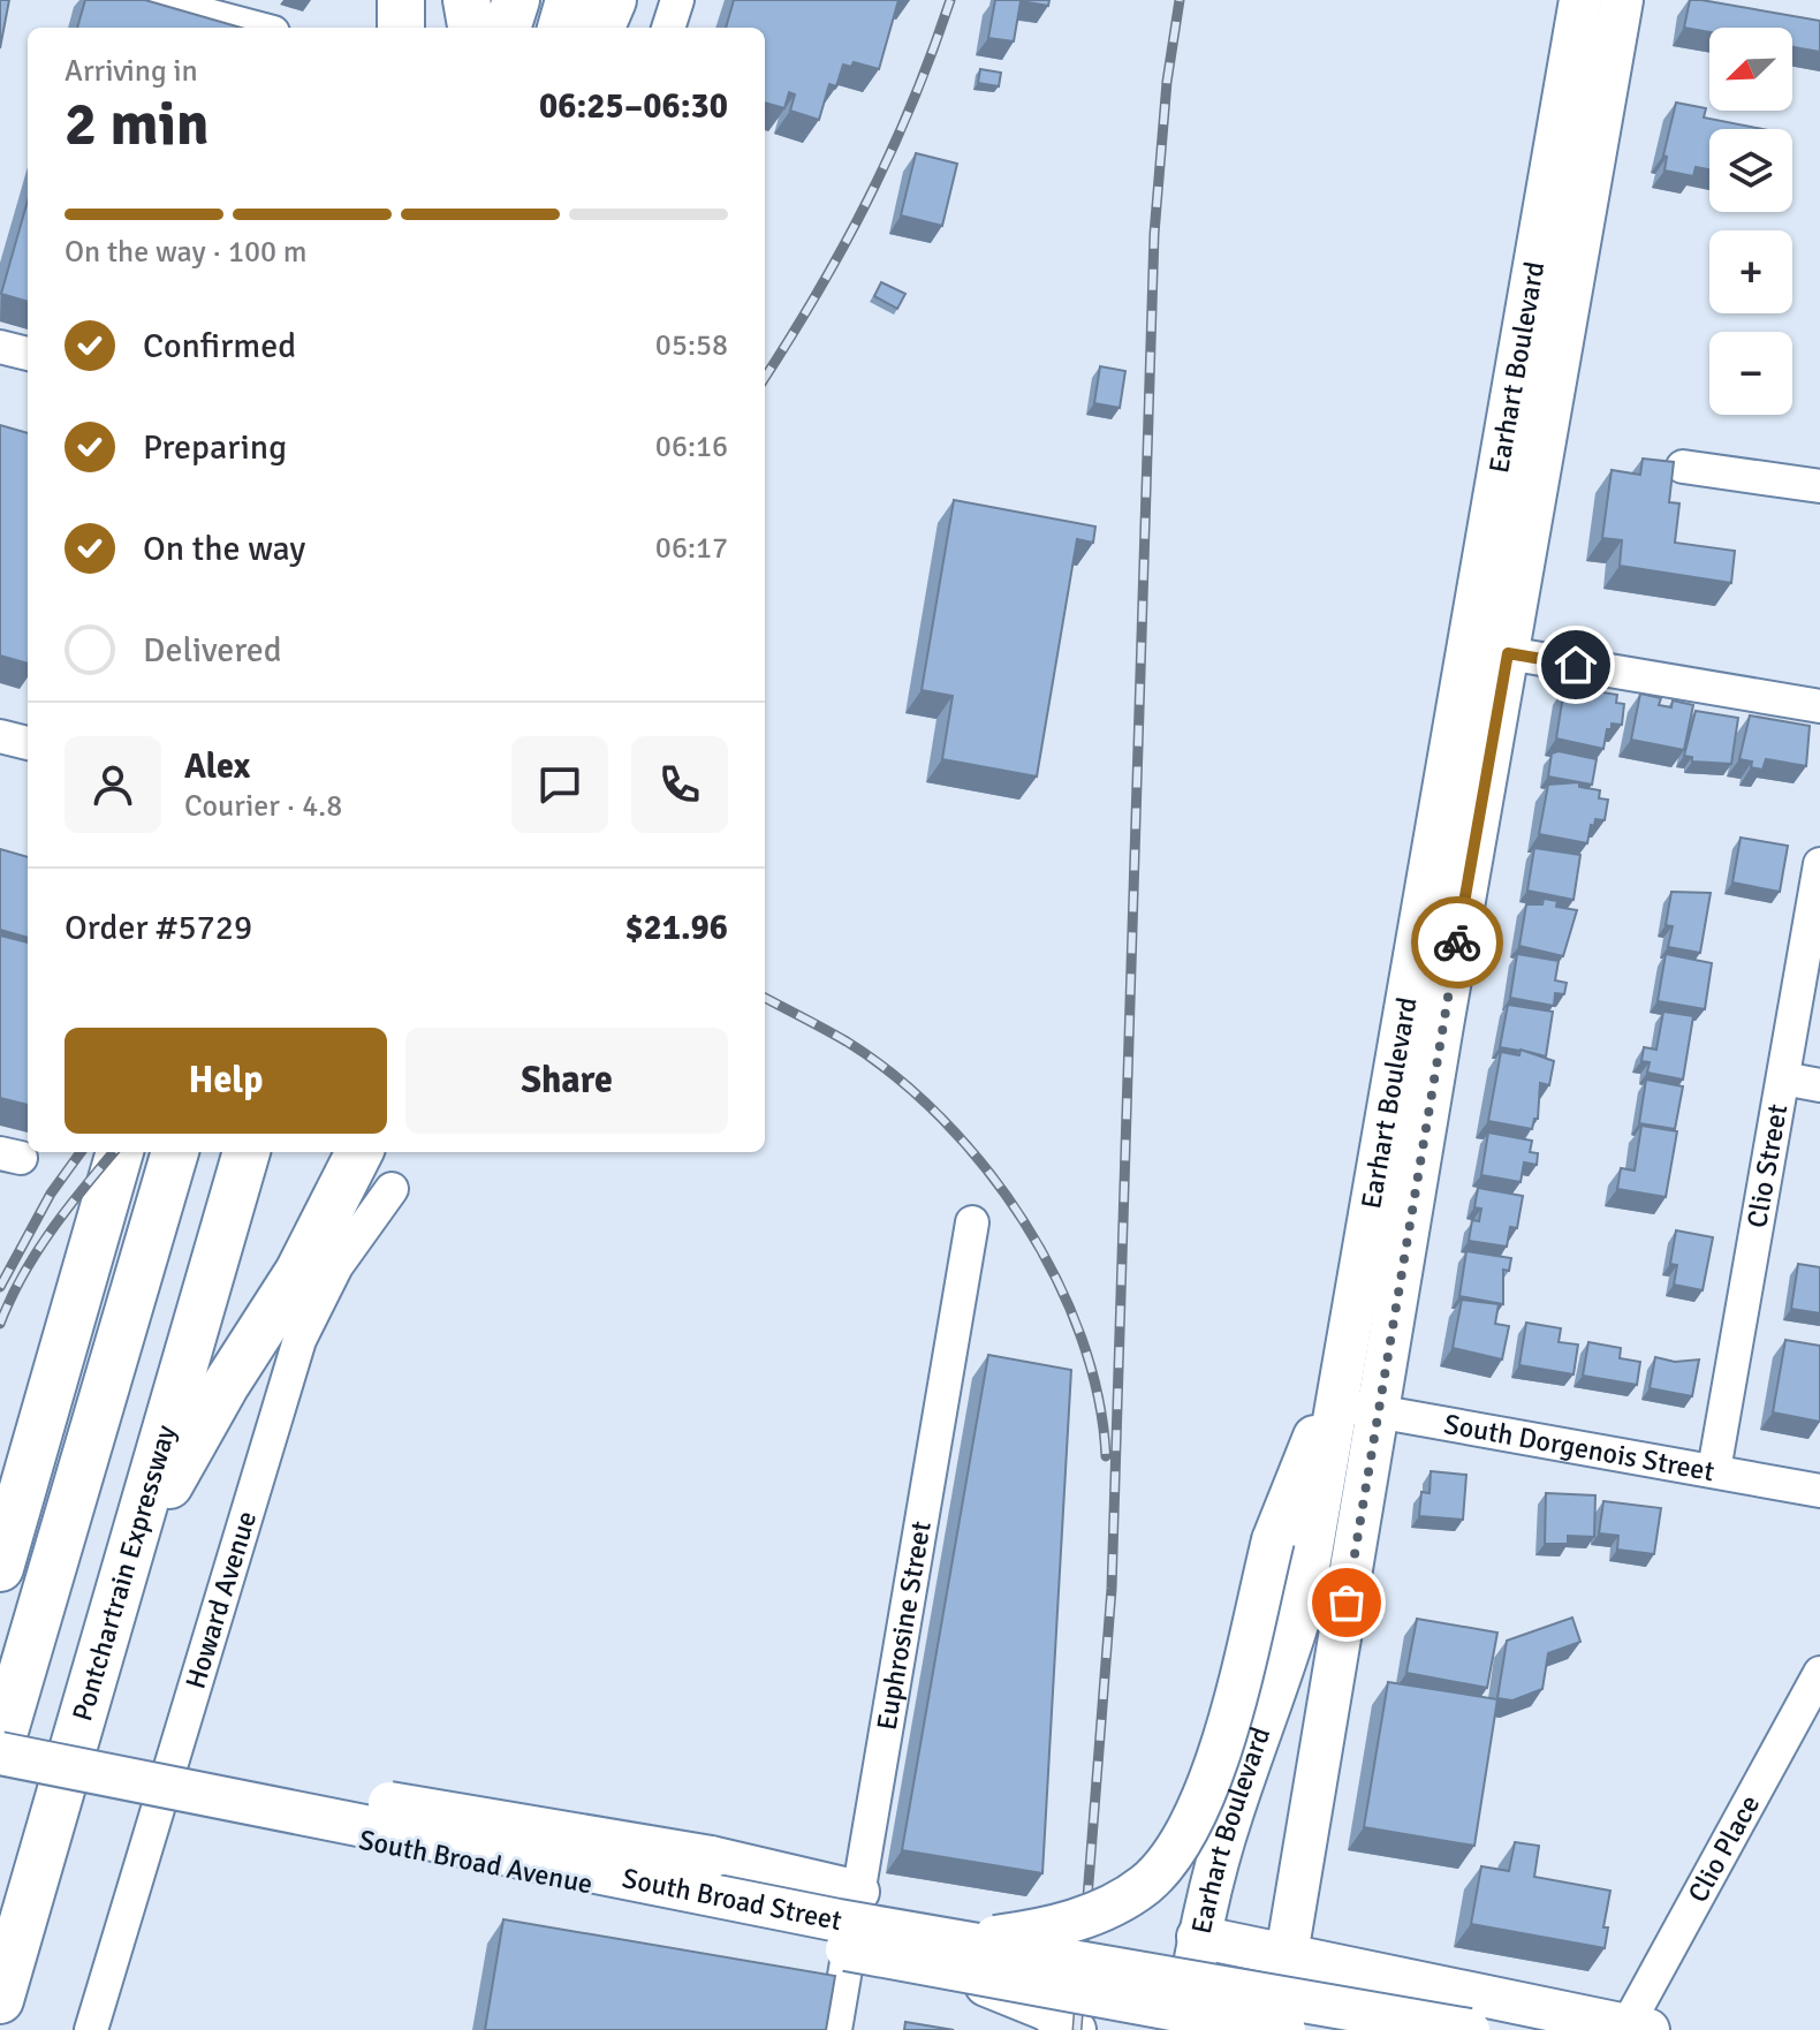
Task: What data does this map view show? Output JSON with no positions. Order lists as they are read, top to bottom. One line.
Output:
{"streets":{"highway":["Pontchartrain Expressway"],"main road":["Earhart Boulevard","South Broad Street"],"street":["Clio Street","South Dorgenois Street","Howard Avenue","Euphrosine Street","Clio Place","South Broad Avenue"]},"crossings":[["Earhart Boulevard","South Dorgenois Street"],["Clio Street","South Dorgenois Street"],["Howard Avenue","South Broad Avenue"],["Euphrosine Street","South Broad Avenue"]],"north":"bottom left","page":{"map_buttons":["+","−"],"heading":["2 min","Arriving in","06:25–06:30"],"panel":["Alex","Courier · 4.8","Order #5729","$21.96"],"bar":"On the way · 100 m","list":[["Confirmed","05:58"],["Preparing","06:16"],["On the way","06:17"],"Delivered"],"buttons":["Help","Share"]}}
